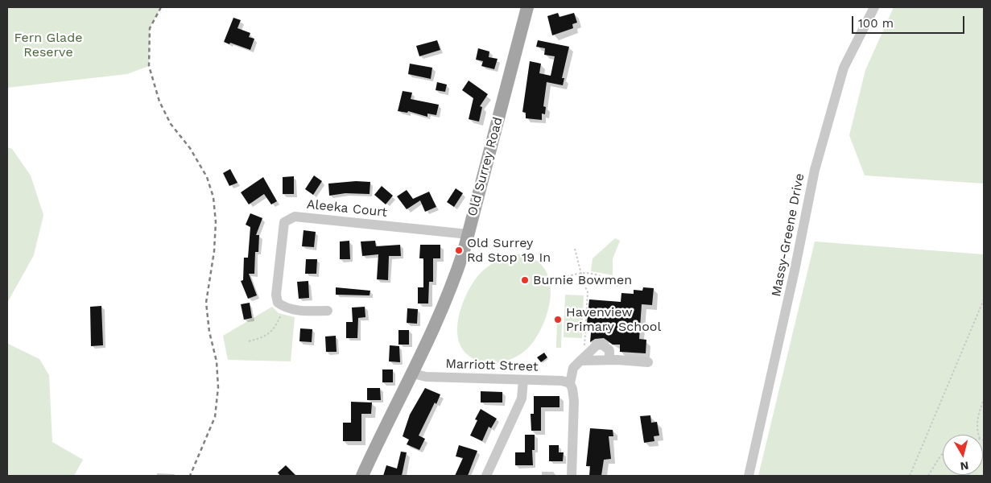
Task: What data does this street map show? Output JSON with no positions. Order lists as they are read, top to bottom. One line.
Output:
{"streets":{"main road":["Old Surrey Road"],"street":["Aleeka Court","Massy-Greene Drive","Marriott Street"]},"crossings":[["Old Surrey Road","Aleeka Court"],["Old Surrey Road","Marriott Street"]],"parks":["Fern Glade Reserve"],"places":["Old Surrey Rd Stop 19 In","Burnie Bowmen","Havenview Primary School"],"scale_bar":"100 m","north":"bottom"}
